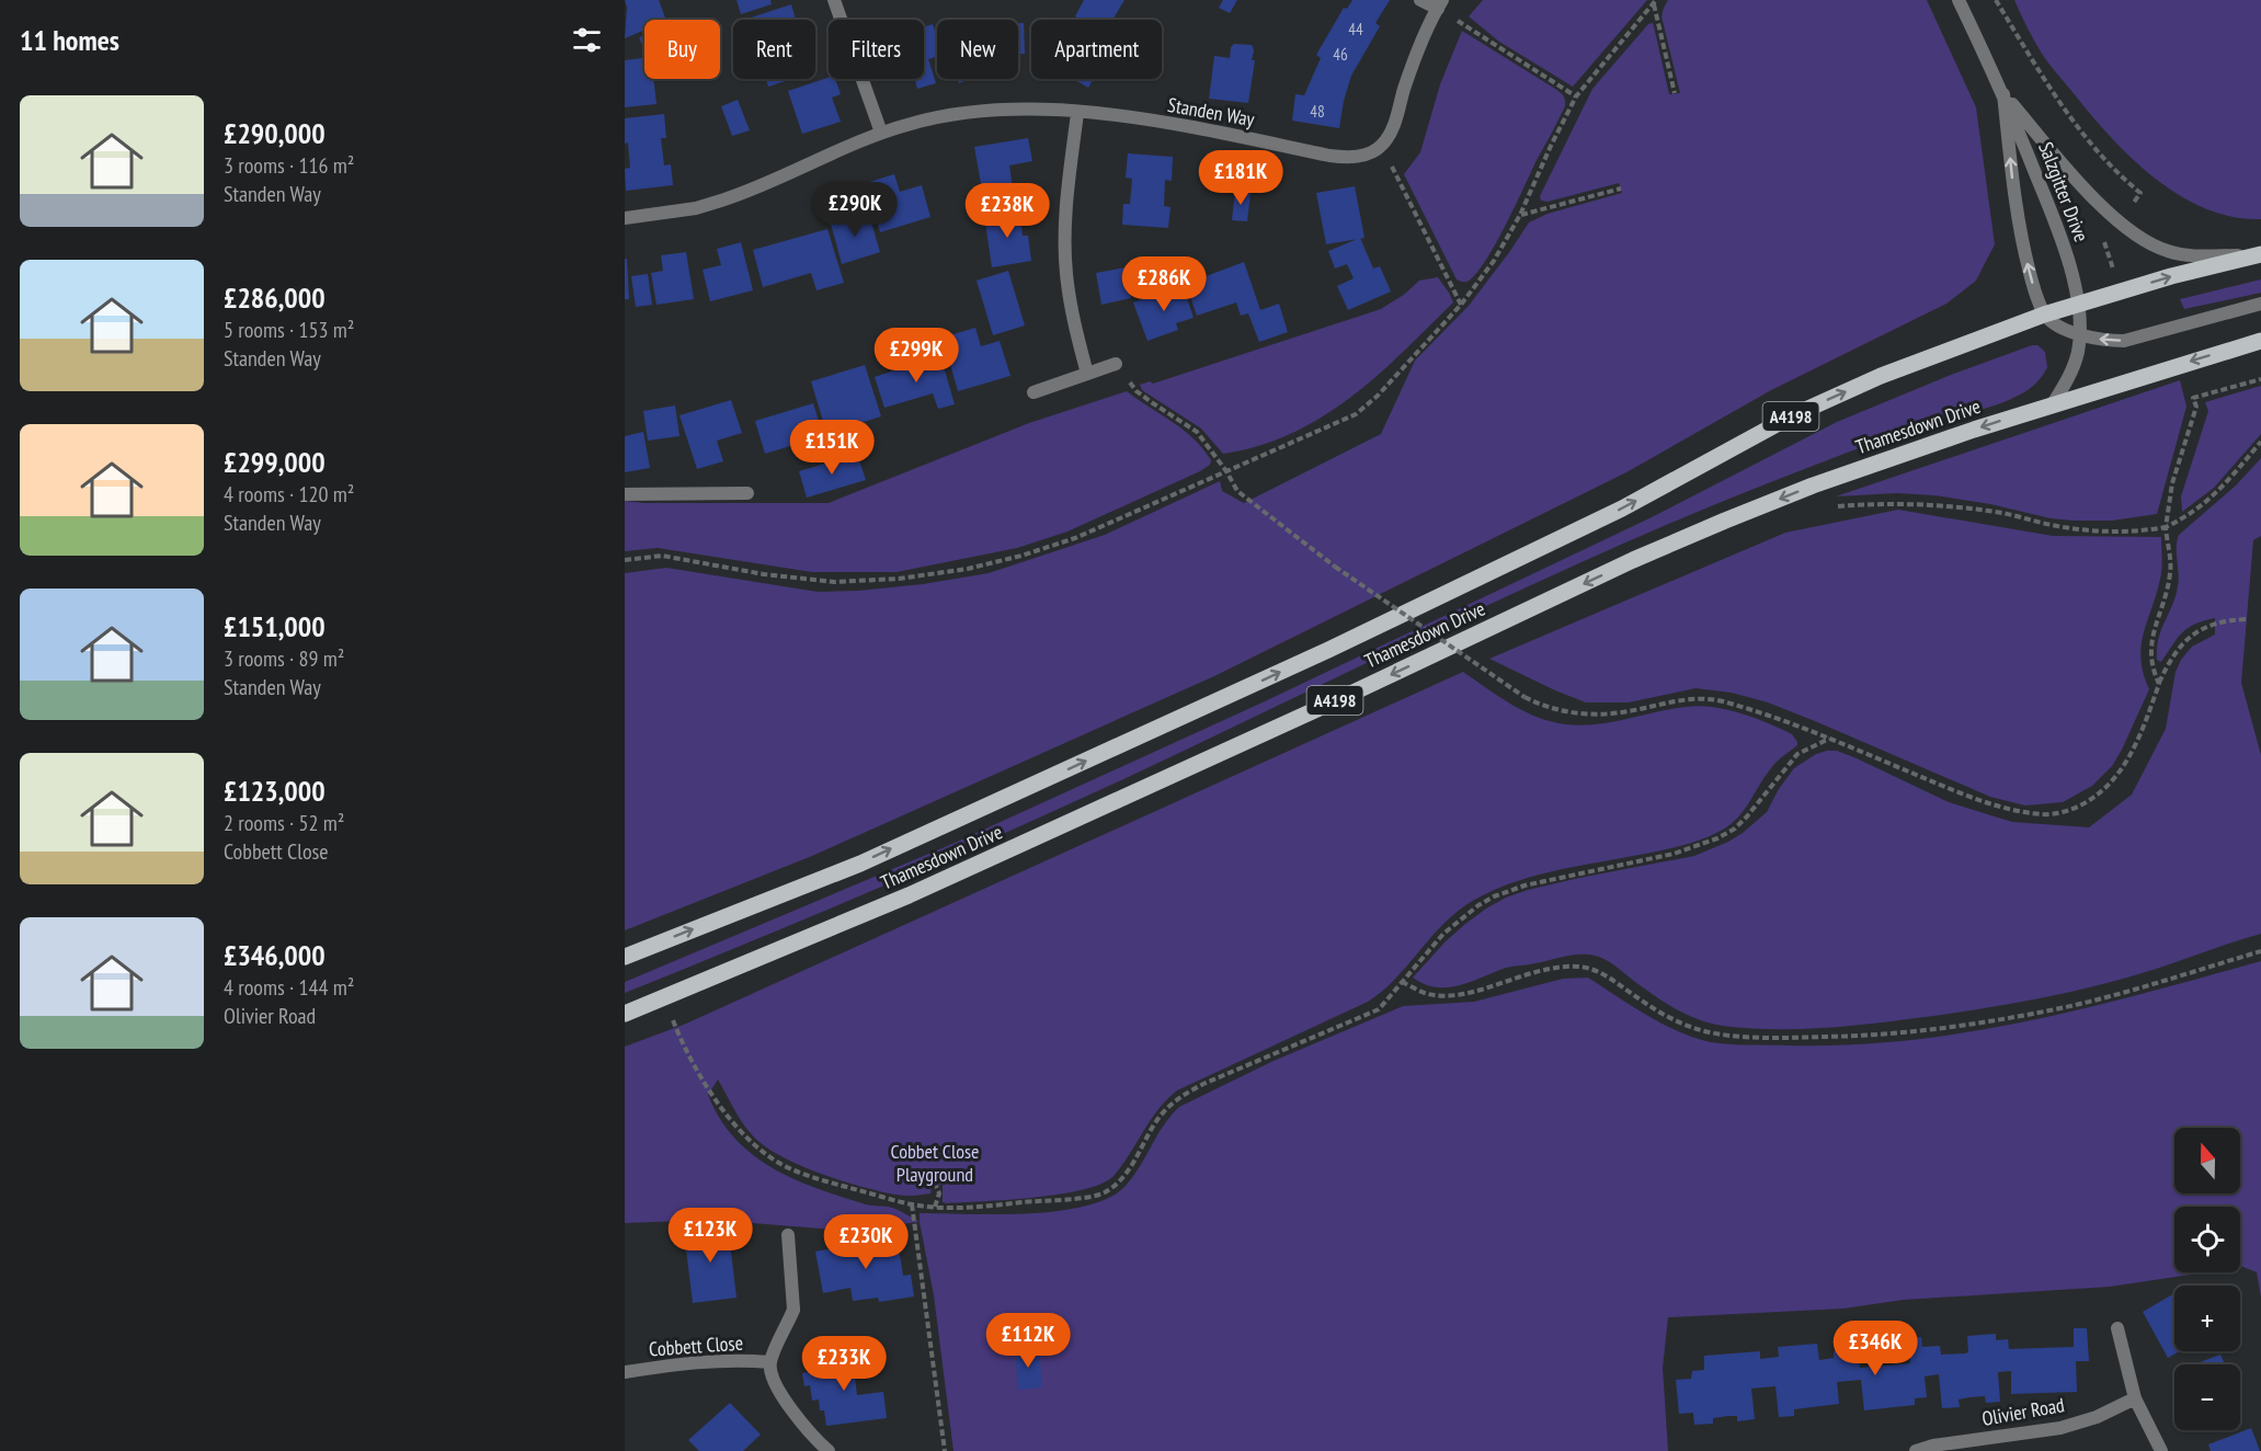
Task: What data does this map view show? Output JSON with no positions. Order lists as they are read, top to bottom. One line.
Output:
{"streets":{"main road":["A4198","Thamesdown Drive"],"street":["Standen Way","Salzgitter Drive","Cobbett Close","Olivier Road"]},"crossings":[["Salzgitter Drive","A4198"],["Salzgitter Drive","Thamesdown Drive"],["A4198","Thamesdown Drive"]],"parks":["Cobbet Close Playground"],"house_numbers":["44","46","48"],"north":"top","page":{"heading":"11 homes","chip":["Buy","Rent","Filters","New","Apartment"],"list":[{"name":"£290,000","note":"3 rooms · 116 m² · Standen Way"},{"name":"£286,000","note":"5 rooms · 153 m² · Standen Way"},{"name":"£299,000","note":"4 rooms · 120 m² · Standen Way"},{"name":"£151,000","note":"3 rooms · 89 m² · Standen Way"},{"name":"£123,000","note":"2 rooms · 52 m² · Cobbett Close"},{"name":"£346,000","note":"4 rooms · 144 m² · Olivier Road"}],"price":["£181K","£290K","£238K","£286K","£299K","£151K","£123K","£230K","£112K","£346K","£233K"],"map_buttons":["+","−"]}}
